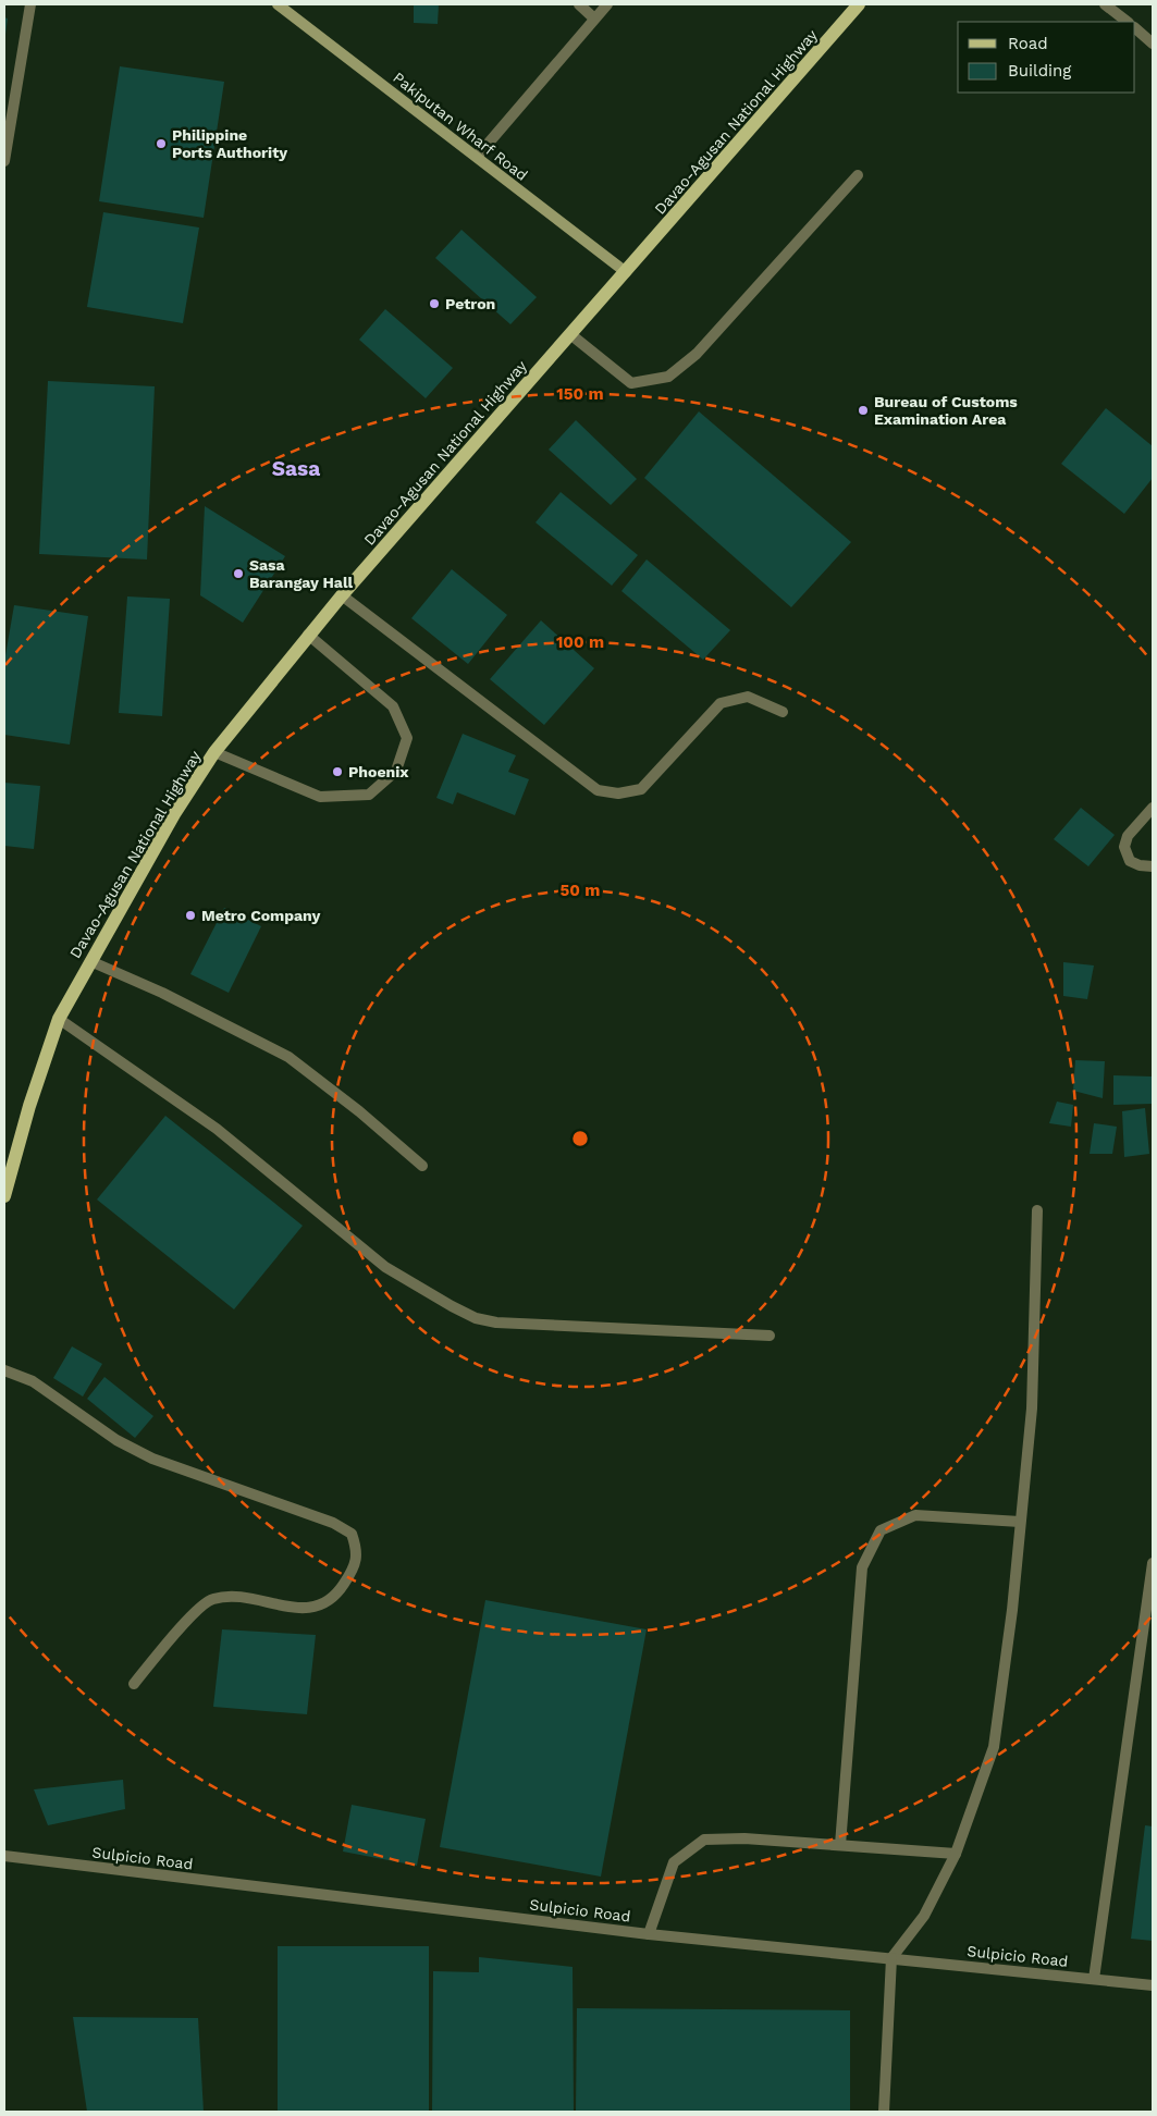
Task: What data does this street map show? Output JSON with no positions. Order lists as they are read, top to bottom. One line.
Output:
{"streets":{"main road":["Davao-Agusan National Highway"],"street":["Pakiputan Wharf Road","Sulpicio Road"]},"crossings":[["Davao-Agusan National Highway","Pakiputan Wharf Road"]],"districts":["Sasa"],"places":["Philippine Ports Authority","Petron","Bureau of Customs Examination Area","Sasa Barangay Hall","Phoenix","Metro Company"],"legend":["Road","Building"],"rings":["150 m","100 m","50 m"]}
